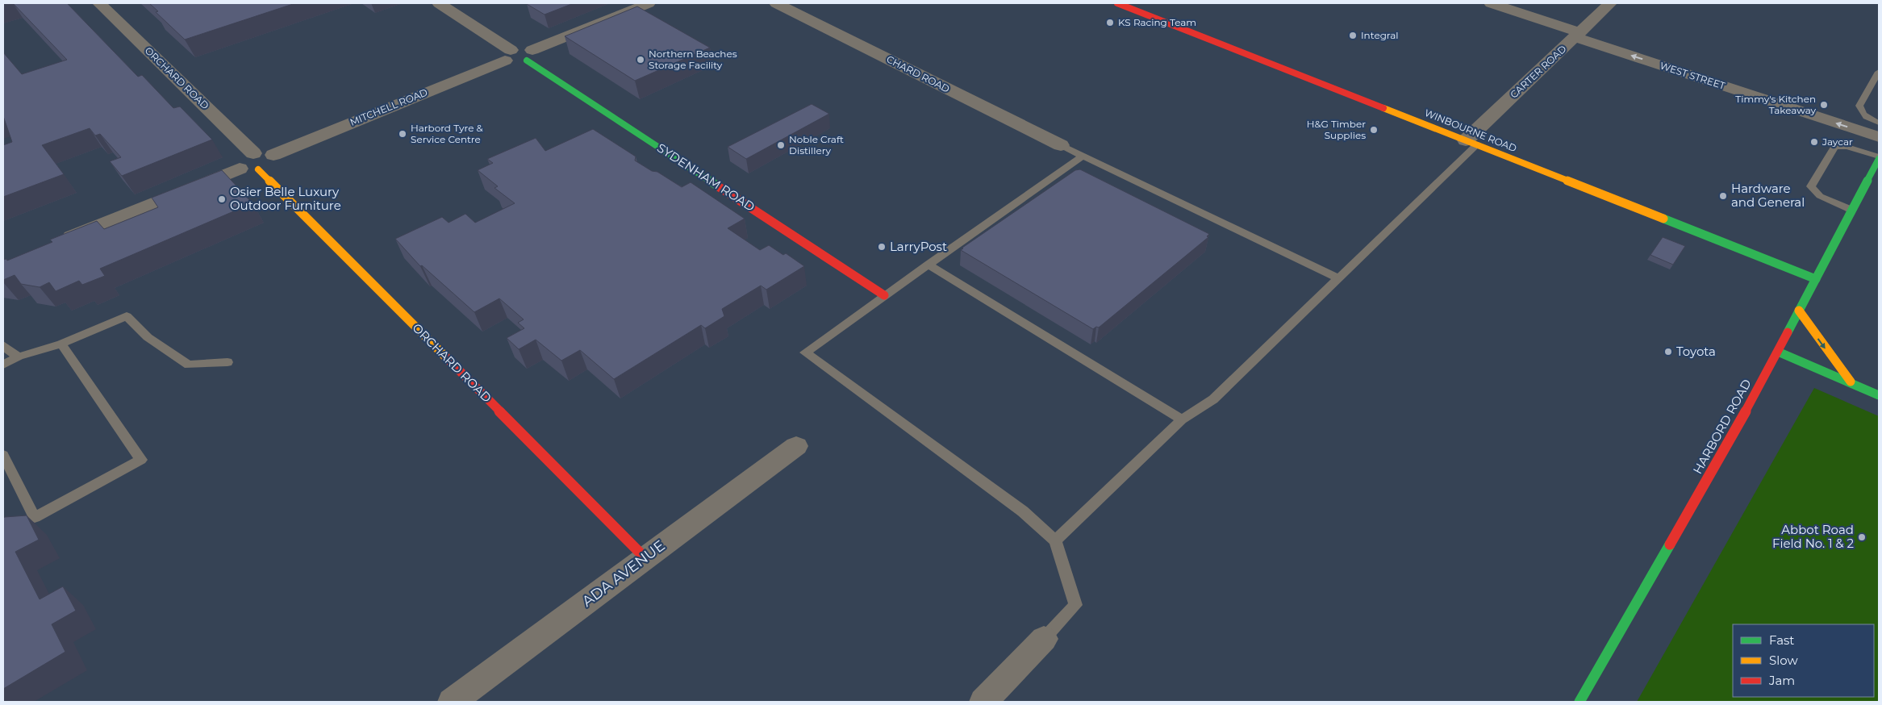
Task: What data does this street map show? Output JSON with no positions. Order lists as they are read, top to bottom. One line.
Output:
{"streets":{"main road":["ORCHARD ROAD","WINBOURNE ROAD","SYDENHAM ROAD","HARBORD ROAD"],"street":["CARTER ROAD","CHARD ROAD","WEST STREET","MITCHELL ROAD","ADA AVENUE"]},"crossings":[["CARTER ROAD","WEST STREET"],["CARTER ROAD","WINBOURNE ROAD"],["ORCHARD ROAD","MITCHELL ROAD"],["ORCHARD ROAD","ADA AVENUE"],["WINBOURNE ROAD","HARBORD ROAD"]],"one_way":["WEST STREET"],"places":["KS Racing Team","Integral","Northern Beaches Storage Facility","Timmy's Kitchen Takeaway","H&G Timber Supplies","Harbord Tyre & Service Centre","Jaycar","Noble Craft Distillery","Hardware and General","Osier Belle Luxury Outdoor Furniture","LarryPost","Toyota","Abbot Road Field No. 1 & 2"],"legend":["Fast","Slow","Jam"]}
